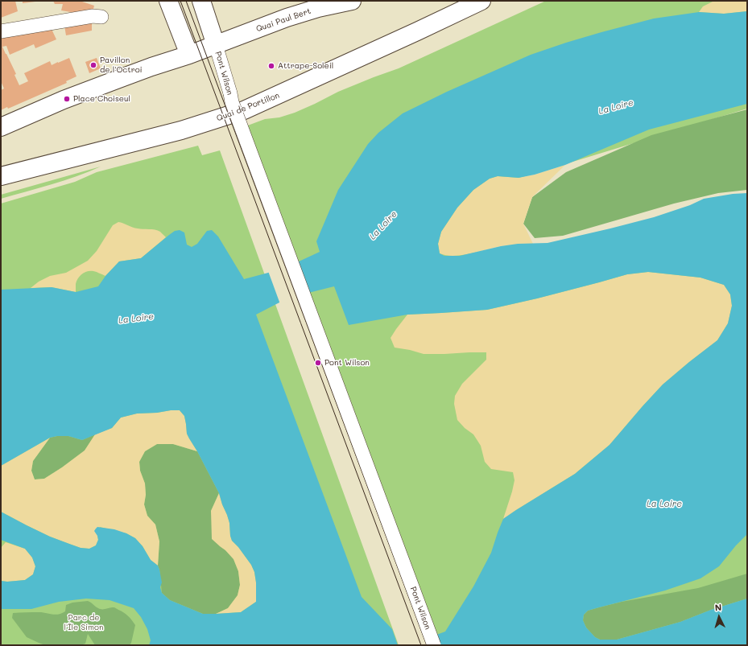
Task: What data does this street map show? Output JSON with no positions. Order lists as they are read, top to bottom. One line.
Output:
{"streets":{"main road":["Quai Paul Bert","Quai de Portillon"],"street":["Pont Wilson"]},"crossings":[["Quai Paul Bert","Pont Wilson"]],"water":["La Loire"],"parks":["Parc de l'Île Simon"],"places":["Pavillon de l'Octroi","Attrape-Soleil","Place Choiseul","Pont Wilson"],"north":"top"}
